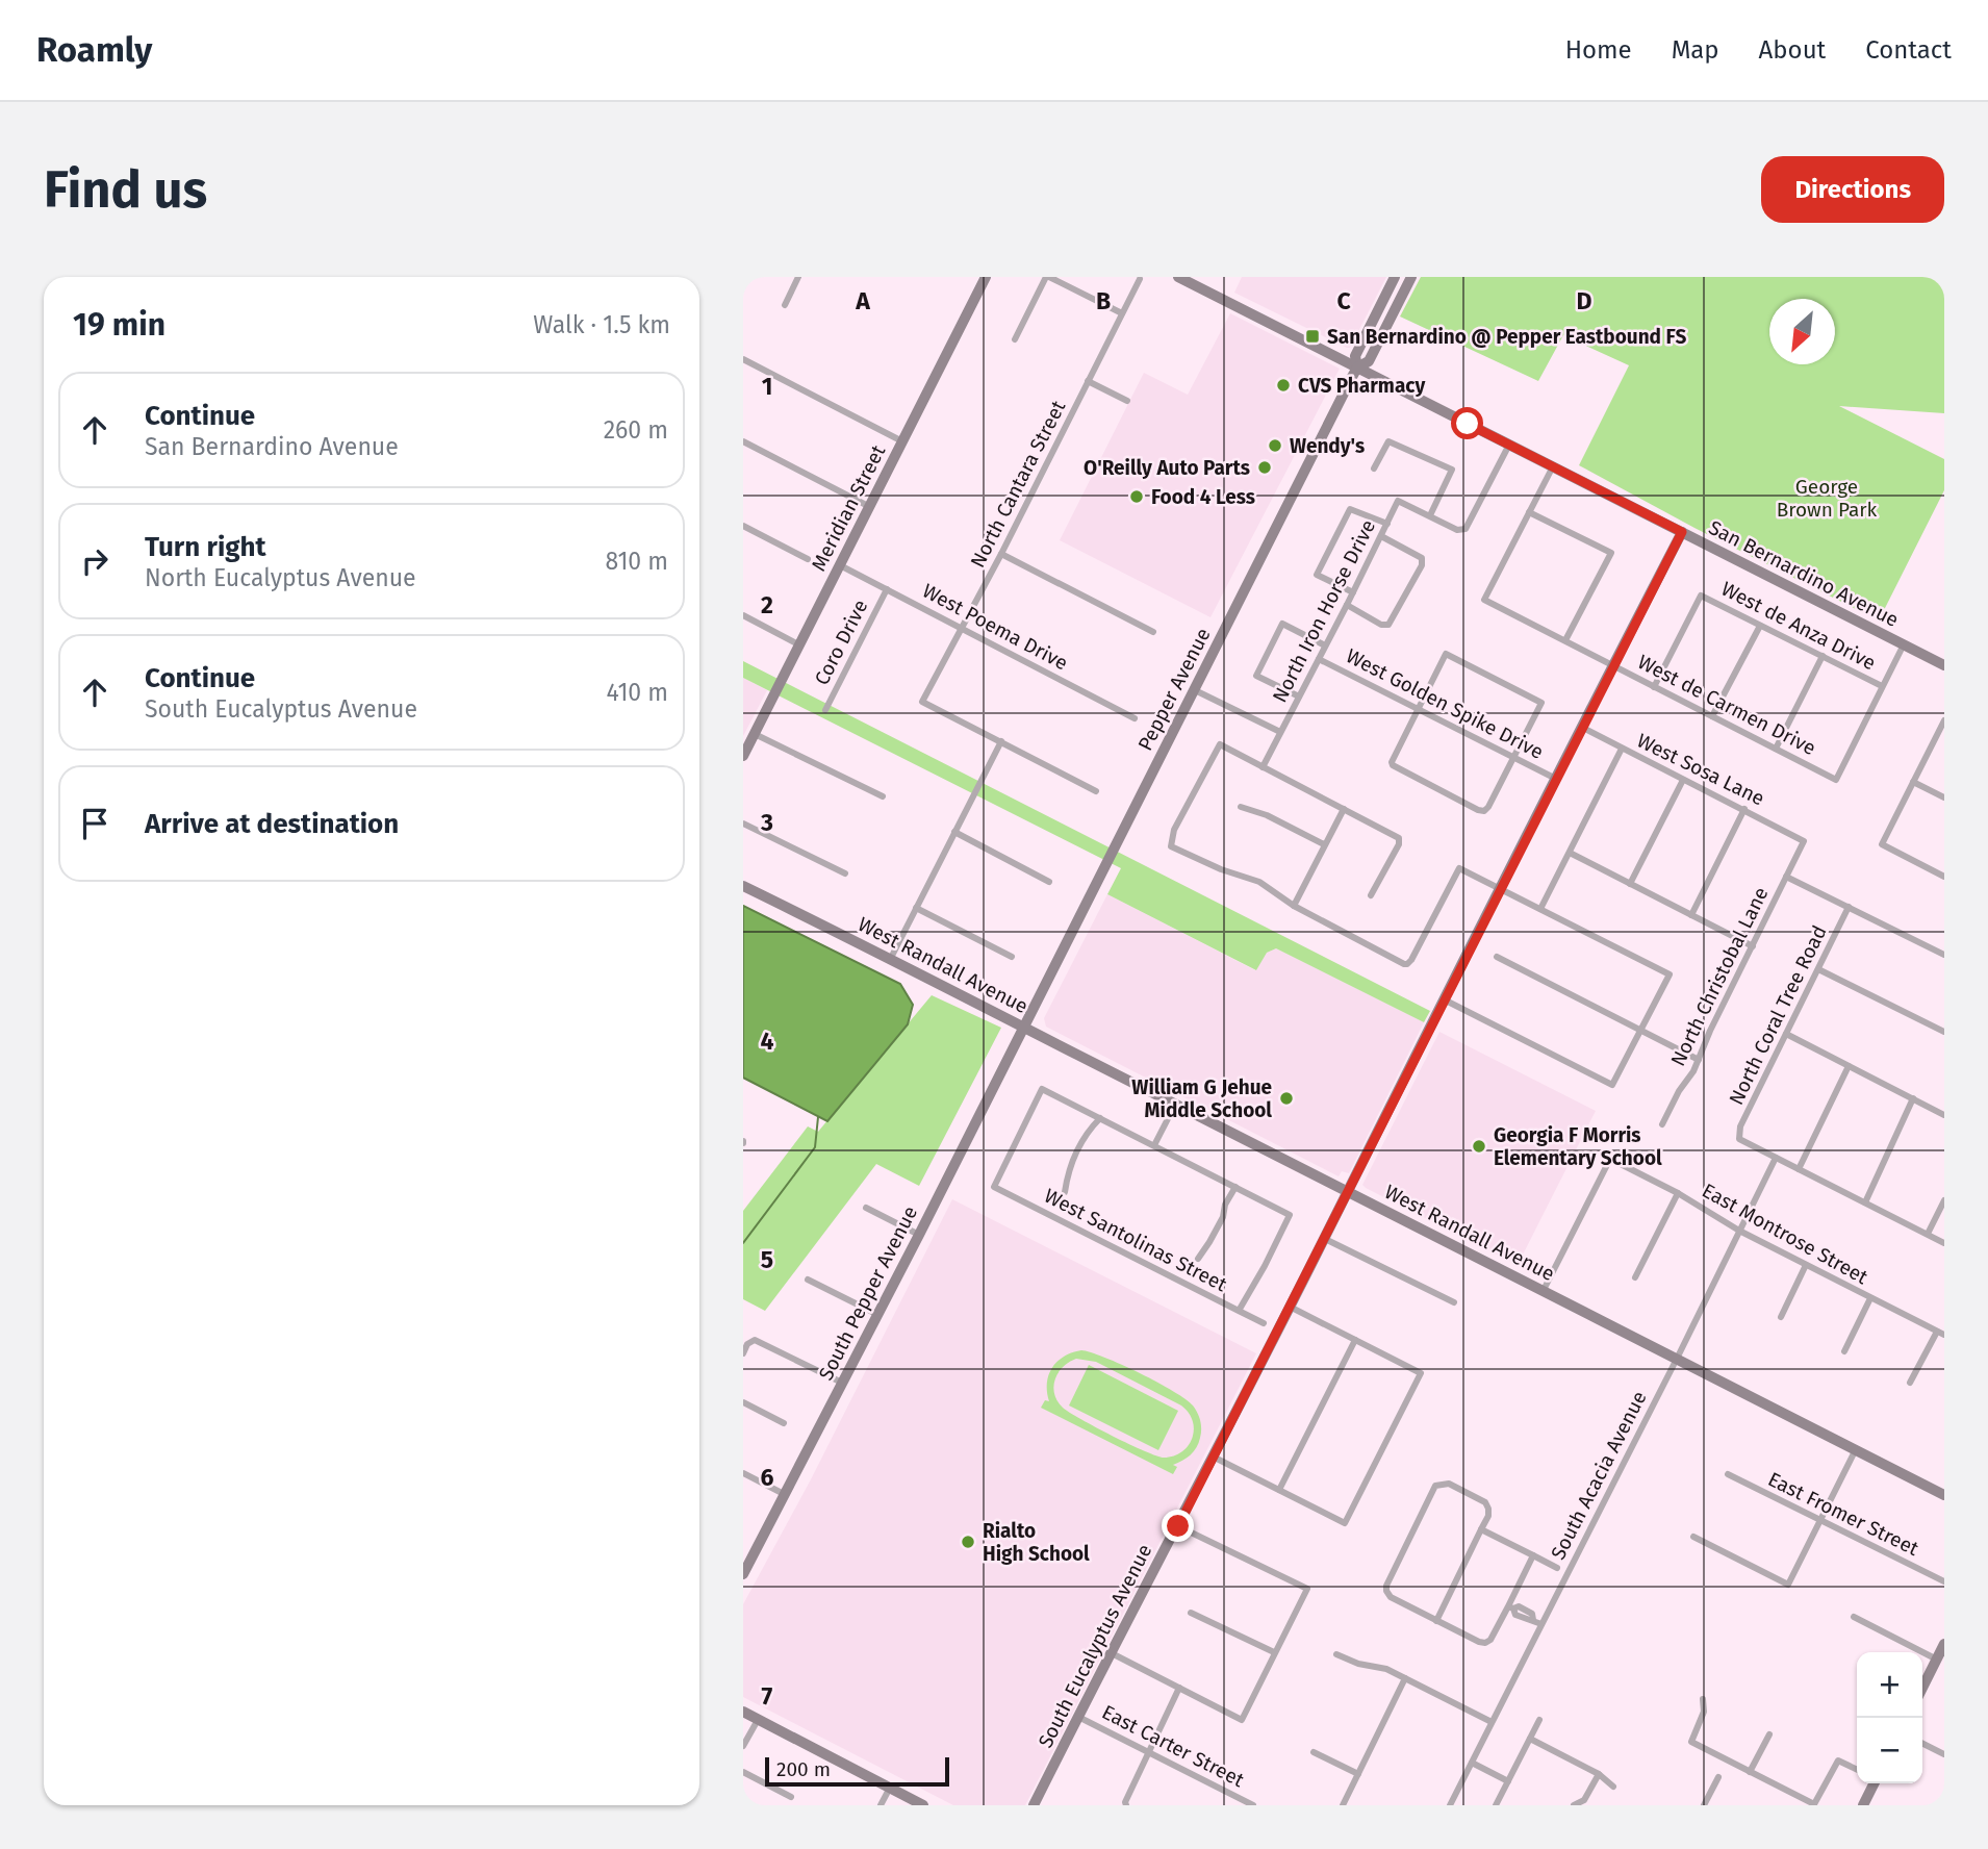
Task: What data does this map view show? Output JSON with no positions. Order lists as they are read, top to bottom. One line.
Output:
{"streets":{"street":["North Cantara Street","Meridian Street","San Bernardino Avenue","North Iron Horse Drive","West de Anza Drive","West Poema Drive","Coro Drive","Pepper Avenue","West Golden Spike Drive","West de Carmen Drive","West Sosa Lane","West Randall Avenue","North Christobal Lane","North Coral Tree Road","East Montrose Street","West Santolinas Street","South Pepper Avenue","South Acacia Avenue","East Fromer Street","South Eucalyptus Avenue","East Carter Street"]},"crossings":[["North Cantara Street","West Poema Drive"],["Meridian Street","West Poema Drive"],["San Bernardino Avenue","Pepper Avenue"],["San Bernardino Avenue","South Eucalyptus Avenue"],["North Iron Horse Drive","West Golden Spike Drive"],["West de Anza Drive","West de Carmen Drive"],["West Poema Drive","Coro Drive"],["Pepper Avenue","West Randall Avenue"],["Pepper Avenue","South Pepper Avenue"],["West Golden Spike Drive","South Eucalyptus Avenue"],["West de Carmen Drive","South Eucalyptus Avenue"],["West Sosa Lane","North Christobal Lane"],["West Sosa Lane","South Eucalyptus Avenue"],["West Randall Avenue","East Montrose Street"],["West Randall Avenue","South Pepper Avenue"],["West Randall Avenue","South Acacia Avenue"],["West Randall Avenue","South Eucalyptus Avenue"],["North Coral Tree Road","South Acacia Avenue"],["East Montrose Street","South Acacia Avenue"],["South Eucalyptus Avenue","East Carter Street"]],"parks":["George Brown Park"],"places":{"transit":["San Bernardino @ Pepper Eastbound FS"],"other":["CVS Pharmacy","Wendy's","O'Reilly Auto Parts","Food 4 Less","William G Jehue Middle School","Georgia F Morris Elementary School","Rialto High School"]},"scale_bar":"200 m","north":"bottom left","page":{"header":"Roamly","nav":["Home","Map","About","Contact"],"buttons":"Directions","title":"Find us","heading":["19 min","Walk · 1.5 km"],"list":[["Continue","San Bernardino Avenue","260 m"],["Turn right","North Eucalyptus Avenue","810 m"],["Continue","South Eucalyptus Avenue","410 m"],"Arrive at destination"],"map_buttons":["+","−"],"scale":"200 m"},"grid":{"columns":["A","B","C","D"],"rows":["1","2","3","4","5","6","7"]}}
